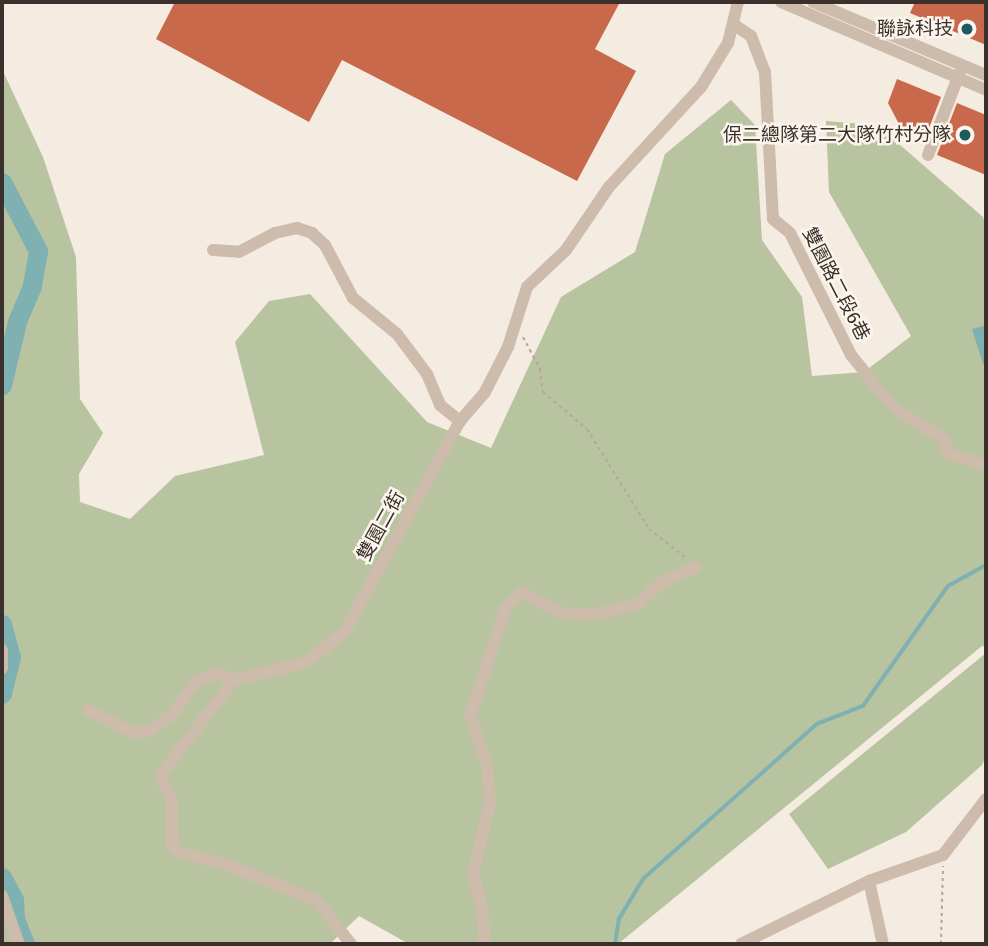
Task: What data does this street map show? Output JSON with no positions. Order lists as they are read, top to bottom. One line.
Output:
{"streets":{"street":["雙園路二段6巷","雙園二街"]},"crossings":[["雙園路二段6巷","雙園二街"]],"places":["聯詠科技","保二總隊第二大隊竹村分隊"]}
